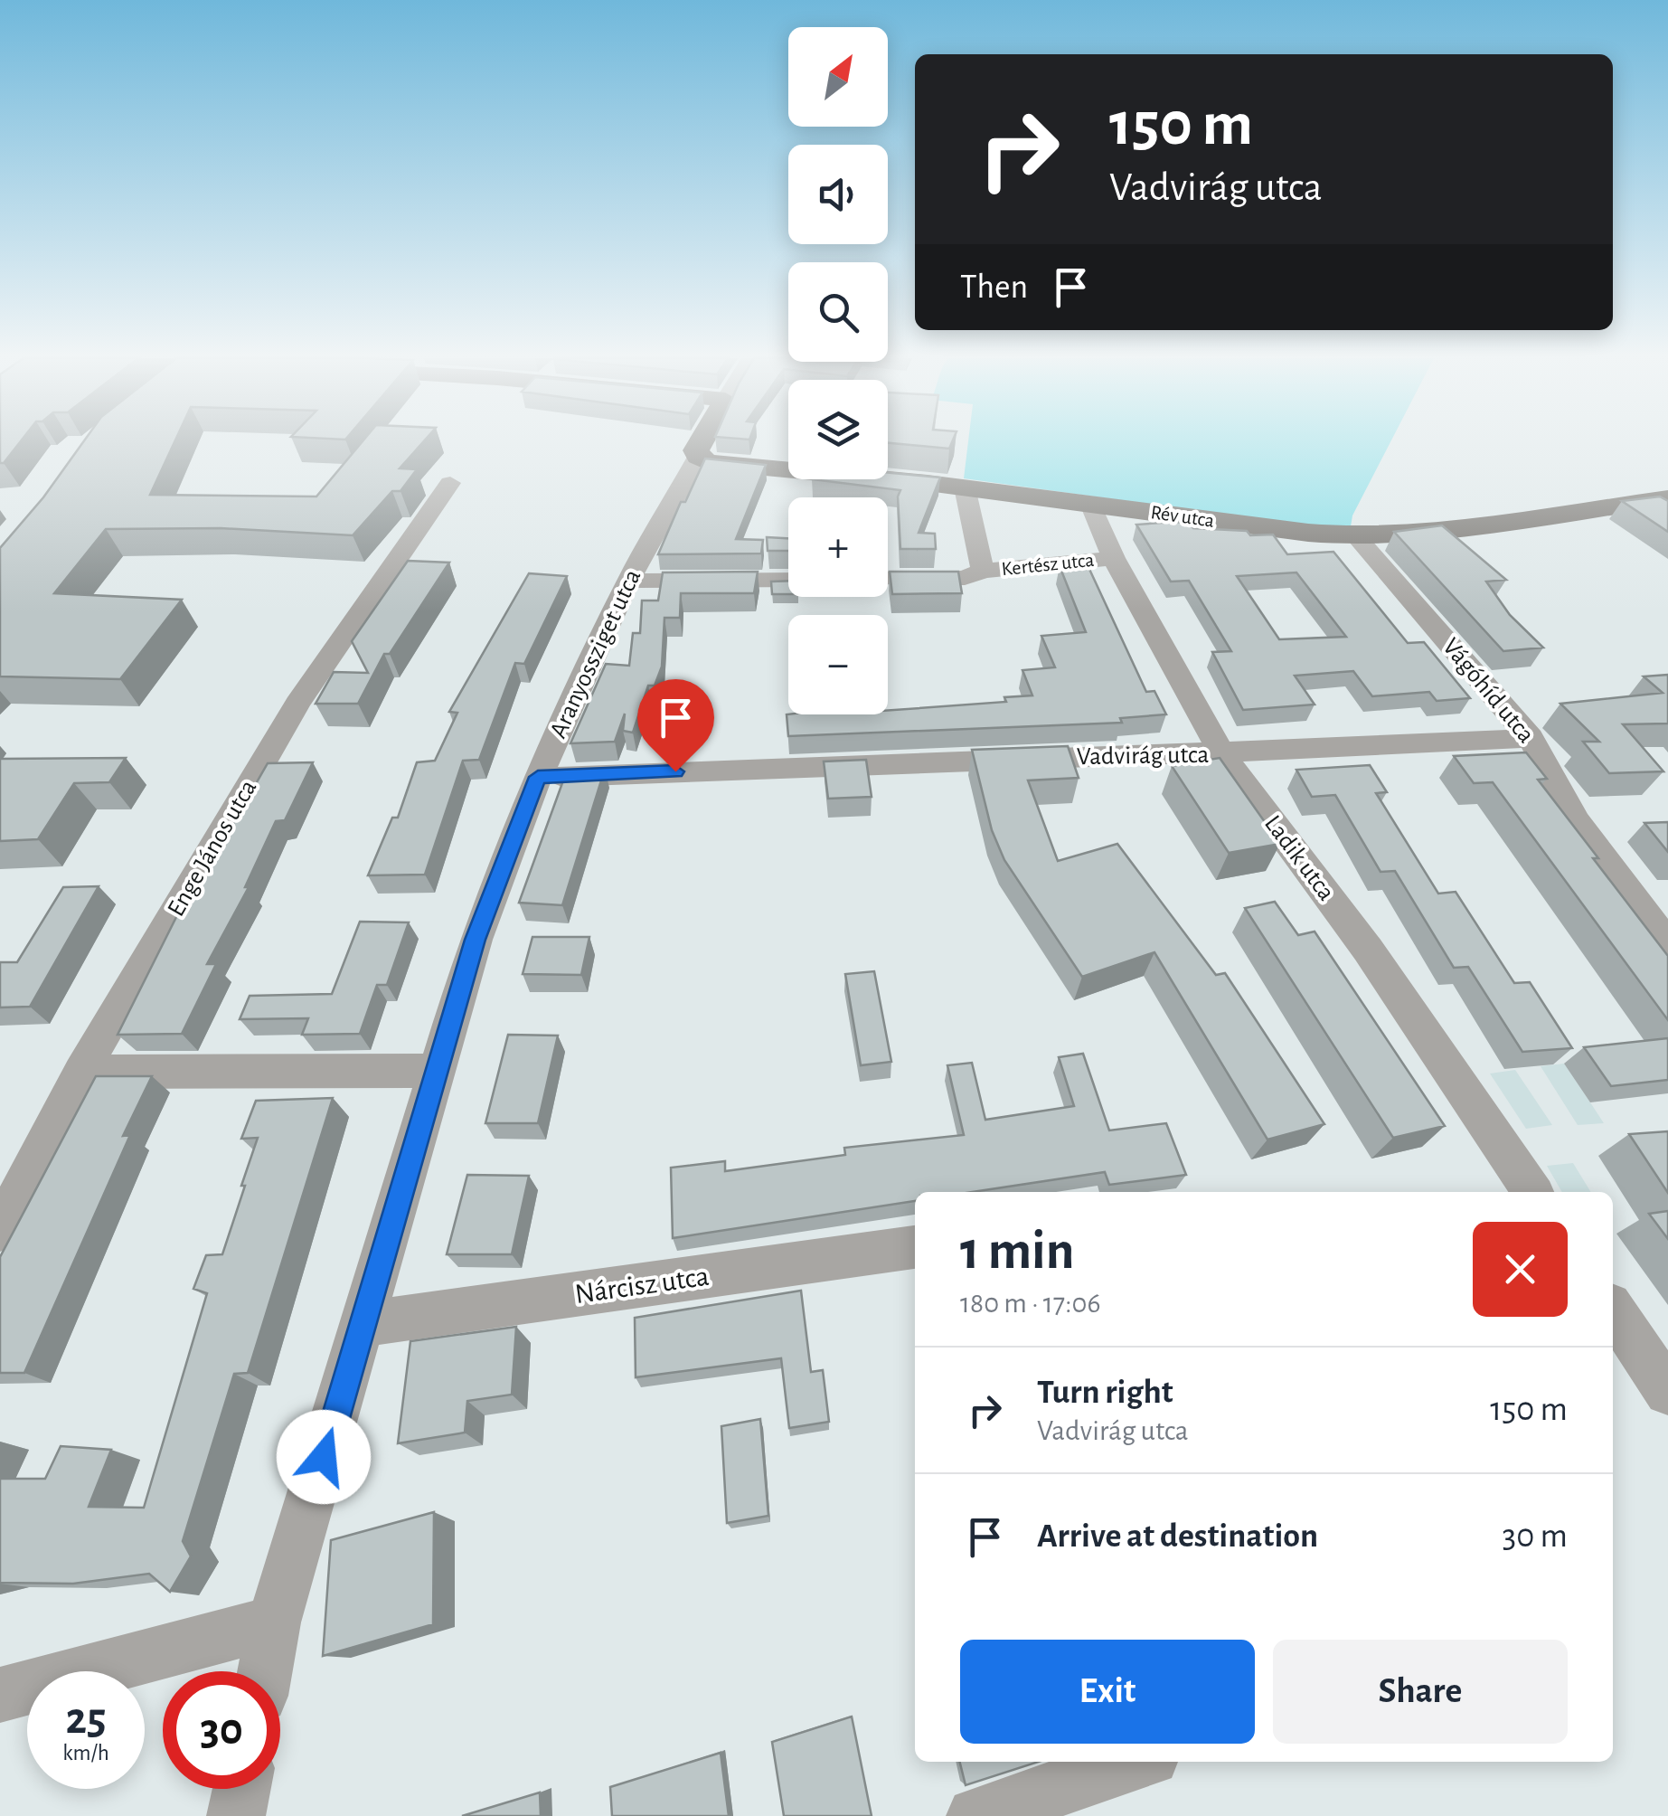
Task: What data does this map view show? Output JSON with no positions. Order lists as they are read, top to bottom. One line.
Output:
{"streets":{"main road":["Rév utca","Aranyossziget utca"],"street":["Kertész utca","Vágóhíd utca","Vadvirág utca","Enge János utca","Ladik utca","Nárcisz utca"]},"crossings":[["Rév utca","Kertész utca"],["Rév utca","Aranyossziget utca"],["Rév utca","Vágóhíd utca"],["Rév utca","Ladik utca"],["Kertész utca","Ladik utca"],["Aranyossziget utca","Vadvirág utca"],["Aranyossziget utca","Nárcisz utca"],["Vágóhíd utca","Vadvirág utca"],["Vadvirág utca","Ladik utca"]],"north":"top right","page":{"map_buttons":["+","−"],"turn":["150 m","Vadvirág utca"],"then":"Then","heading":["1 min","180 m · 17:06"],"list":[{"name":"Turn right","note":"Vadvirág utca","value":"150 m"},{"name":"Arrive at destination","value":"30 m"}],"buttons":["Exit","Share"],"speed":"25 km/h","limit":"30"}}
